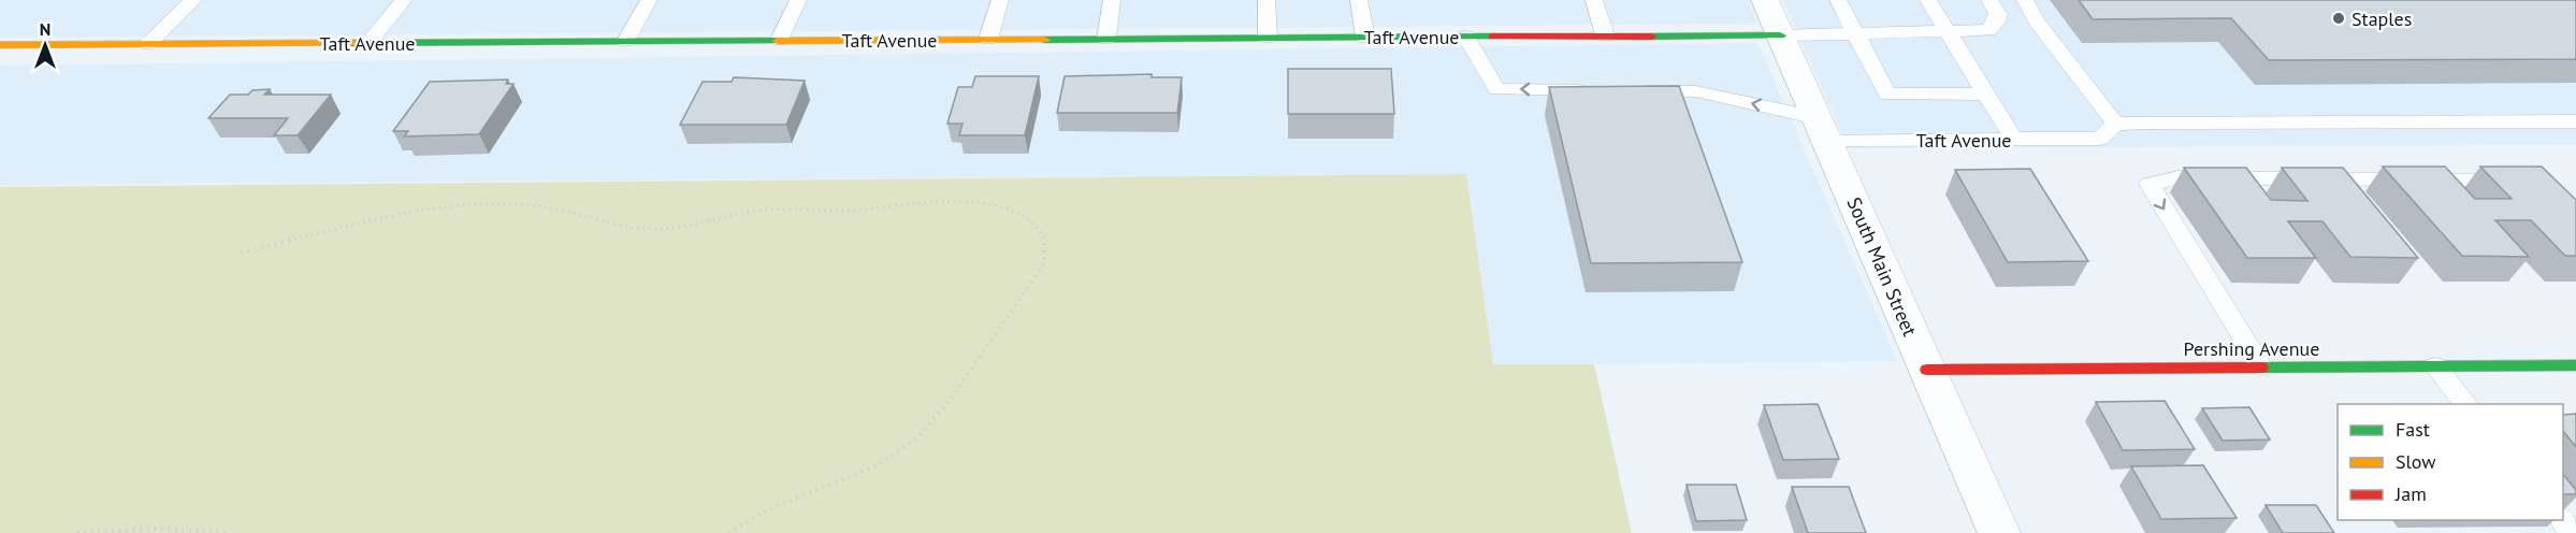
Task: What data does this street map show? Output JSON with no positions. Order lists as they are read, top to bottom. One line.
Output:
{"streets":{"street":["Taft Avenue","South Main Street","Pershing Avenue"]},"crossings":[["Taft Avenue","South Main Street"],["South Main Street","Pershing Avenue"]],"places":["Staples"],"legend":["Fast","Slow","Jam"],"north":"top"}
